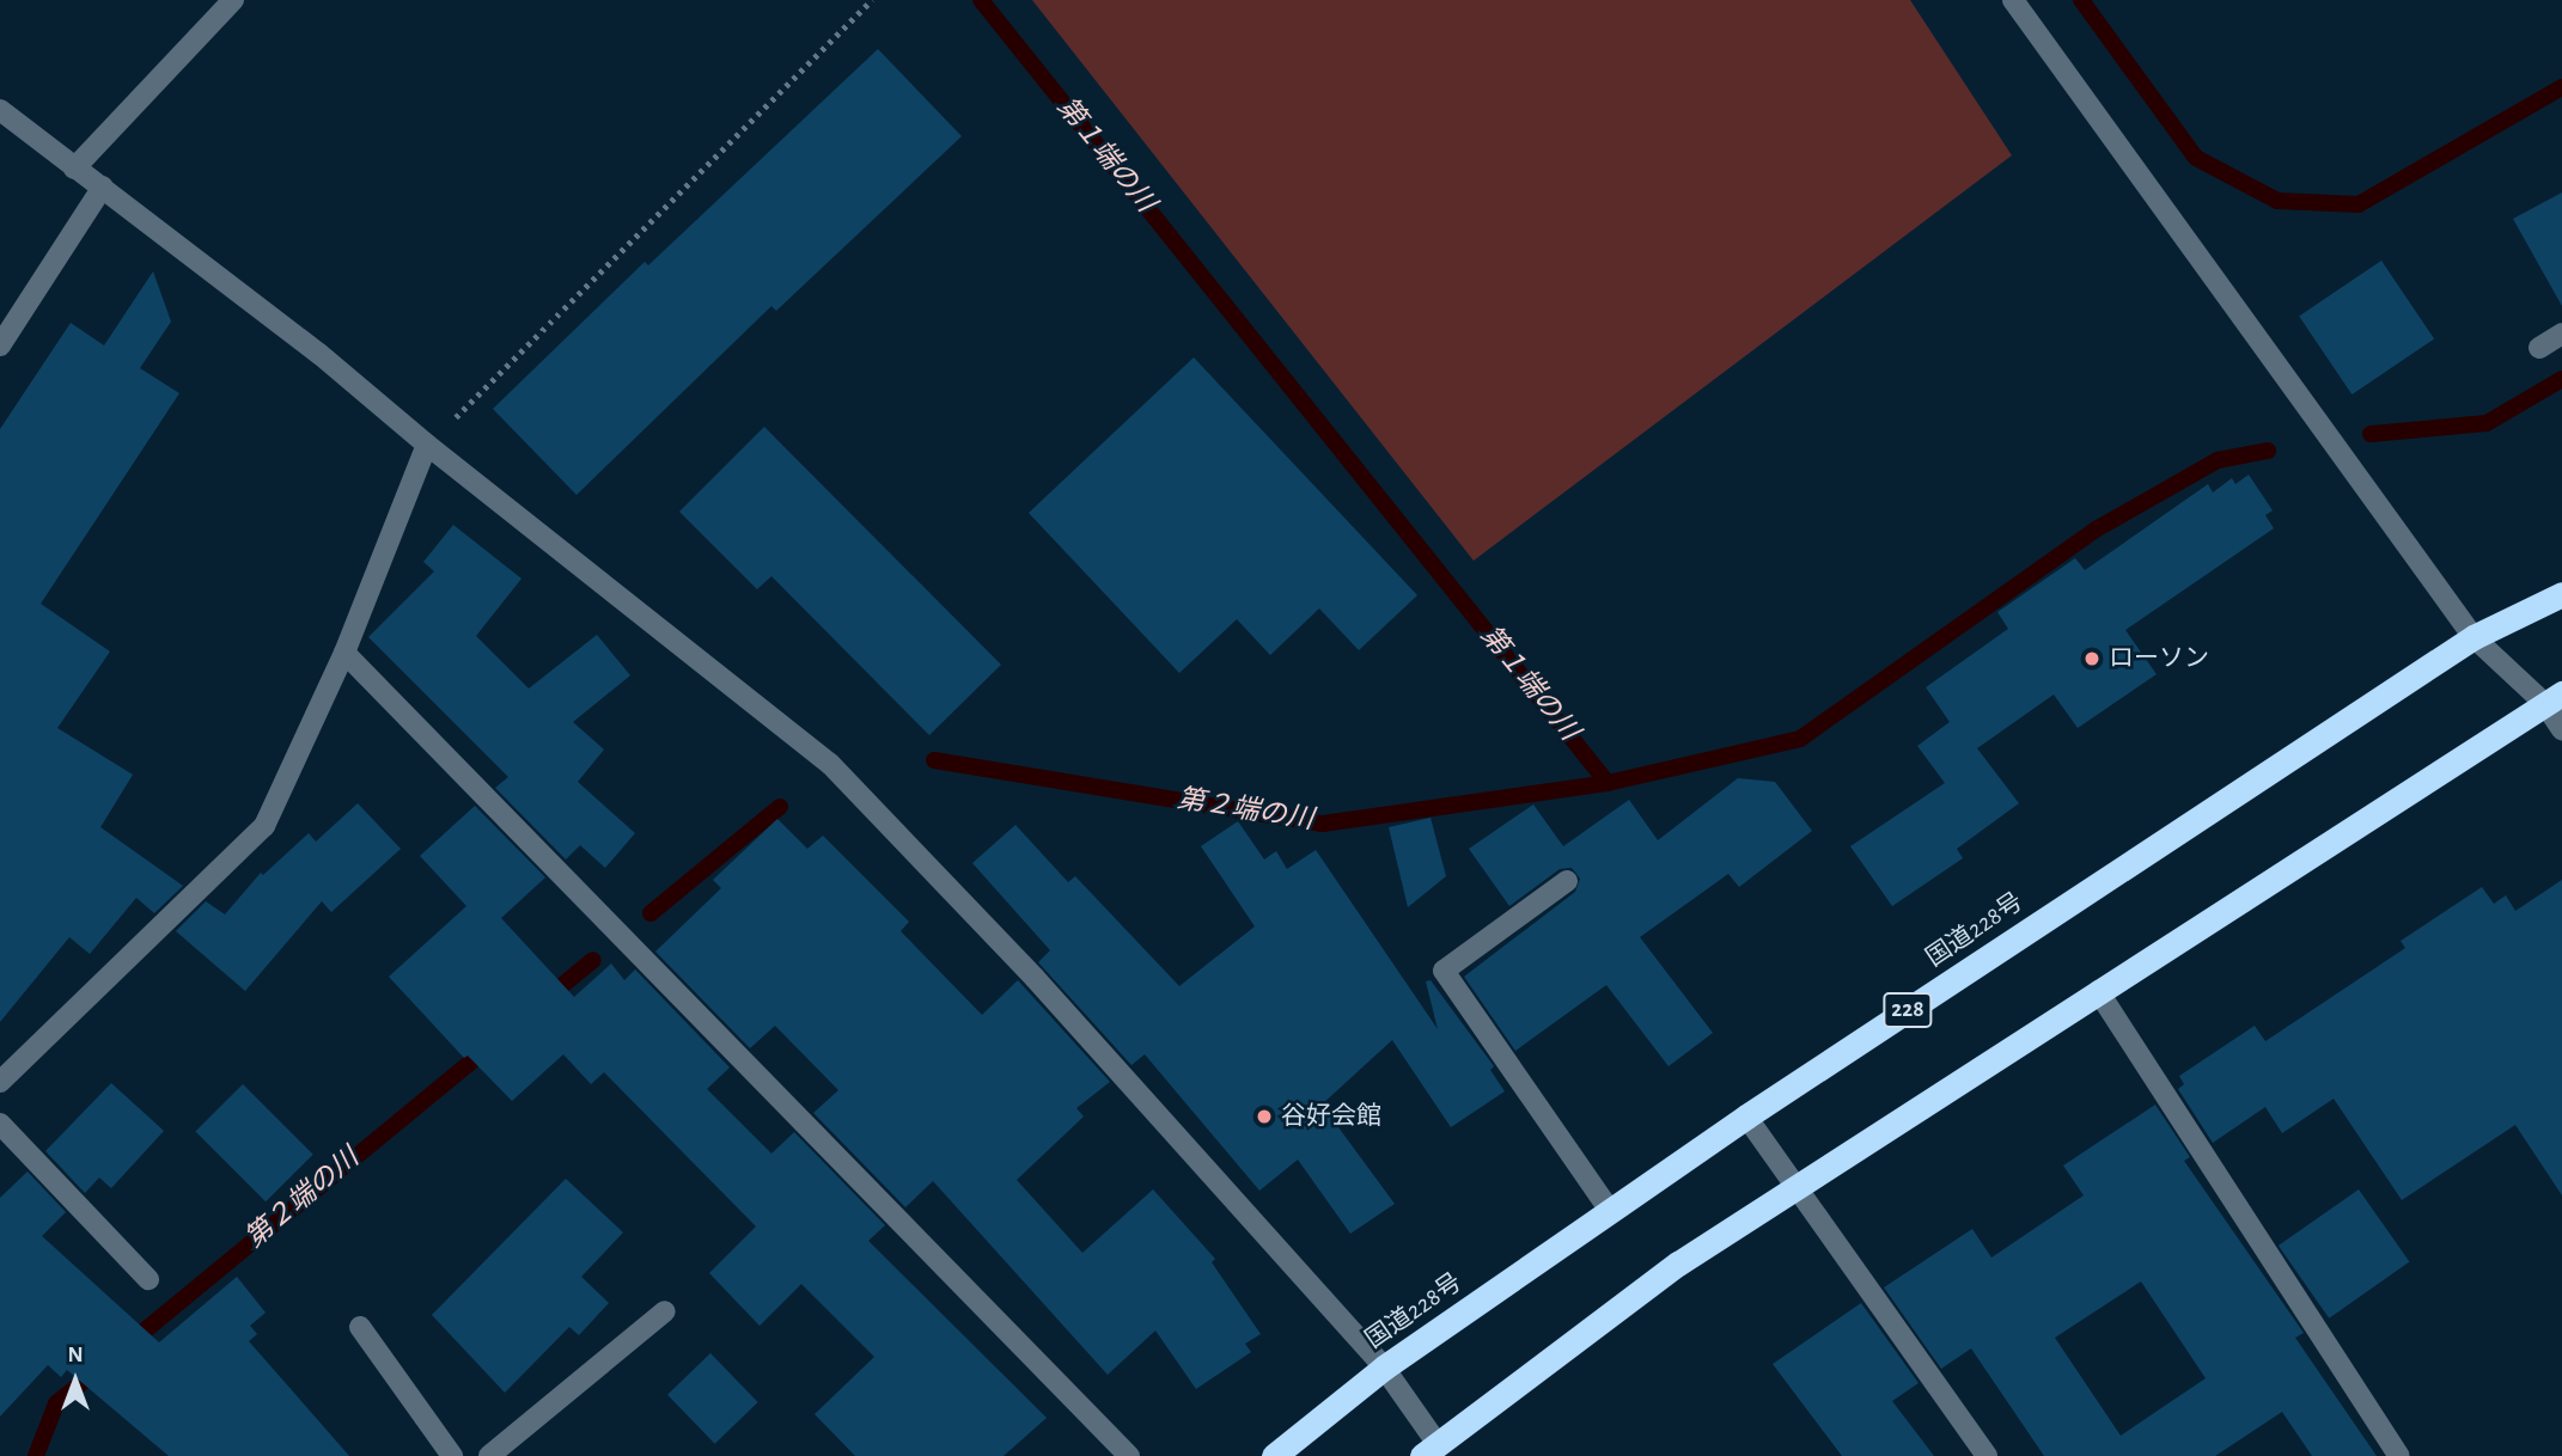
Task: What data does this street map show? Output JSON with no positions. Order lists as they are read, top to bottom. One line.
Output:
{"streets":{"highway":["国道228号","228"]},"water":["第１端の川","第２端の川"],"places":["ローソン","谷好会館"],"north":"top"}
